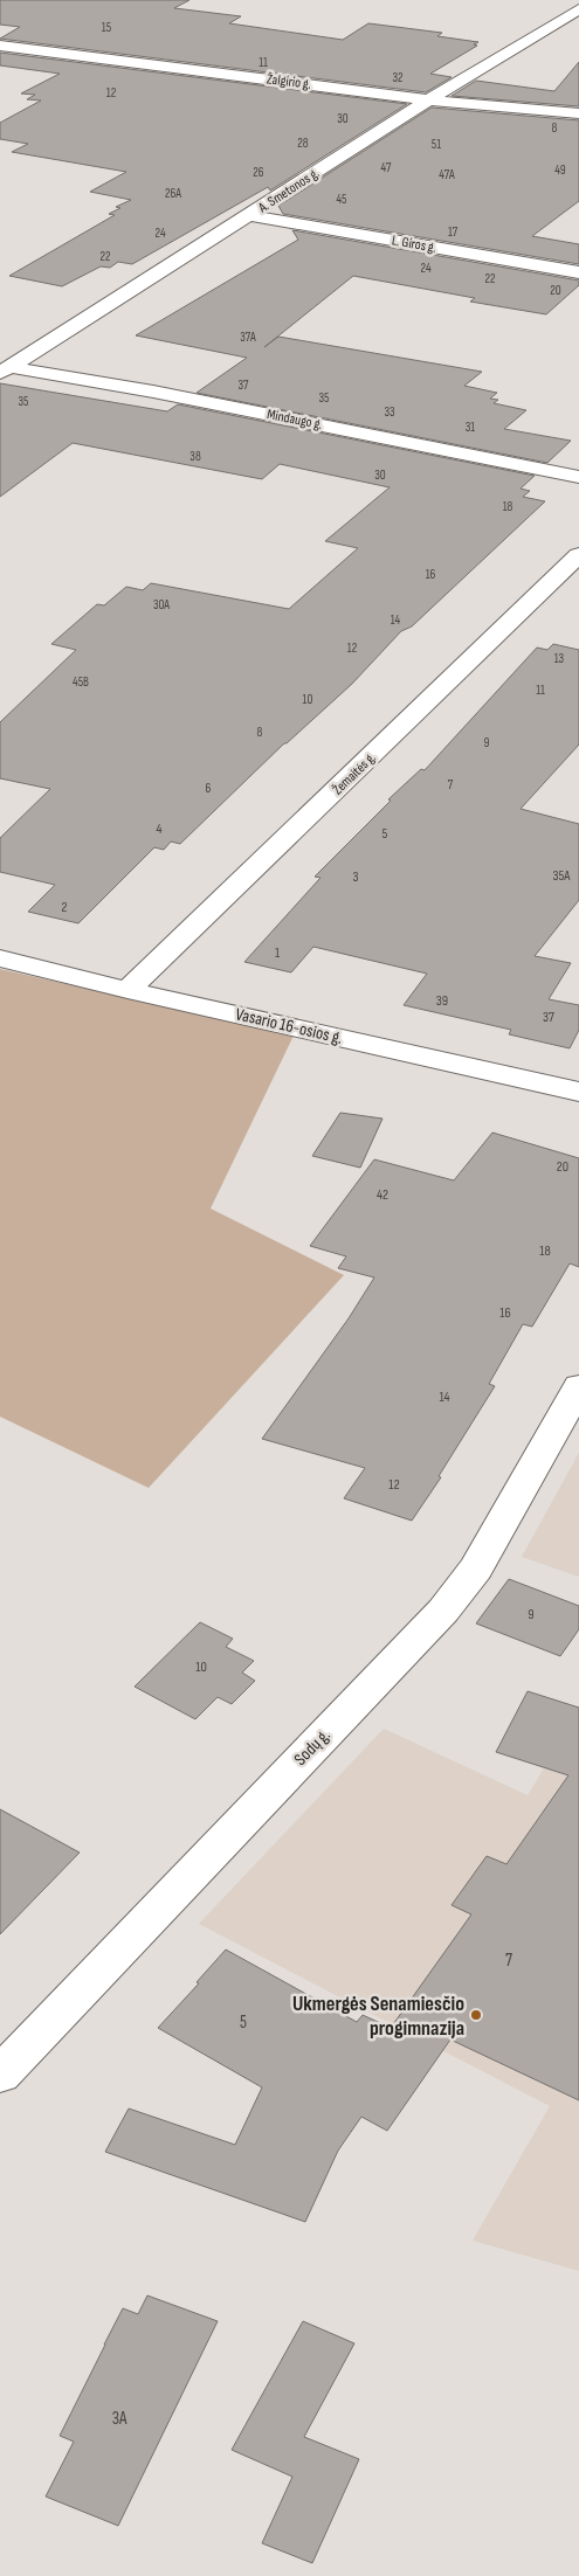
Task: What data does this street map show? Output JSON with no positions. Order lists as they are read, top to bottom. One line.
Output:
{"streets":{"street":["Žalgirio g.","A. Smetonos g.","L. Giros g.","Mindaugo g.","Žemaitės g.","Vasario 16-osios g.","Sodų g."]},"crossings":[["Žalgirio g.","A. Smetonos g."],["A. Smetonos g.","L. Giros g."],["A. Smetonos g.","Mindaugo g."],["Žemaitės g.","Vasario 16-osios g."]],"places":["Ukmergės Senamiesčio progimnazija"],"house_numbers":["15","11","32","12","30","8","28","51","47","49","26","47A","26A","45","17","24","22","24","22","20","37A","37","35","35","33","31","38","30","18","16","30A","14","12","13","45B","11","10","8","9","7","6","4","5","35A","3","2","1","39","37","20","42","18","16","14","12","9","10","7","5","3A"]}
